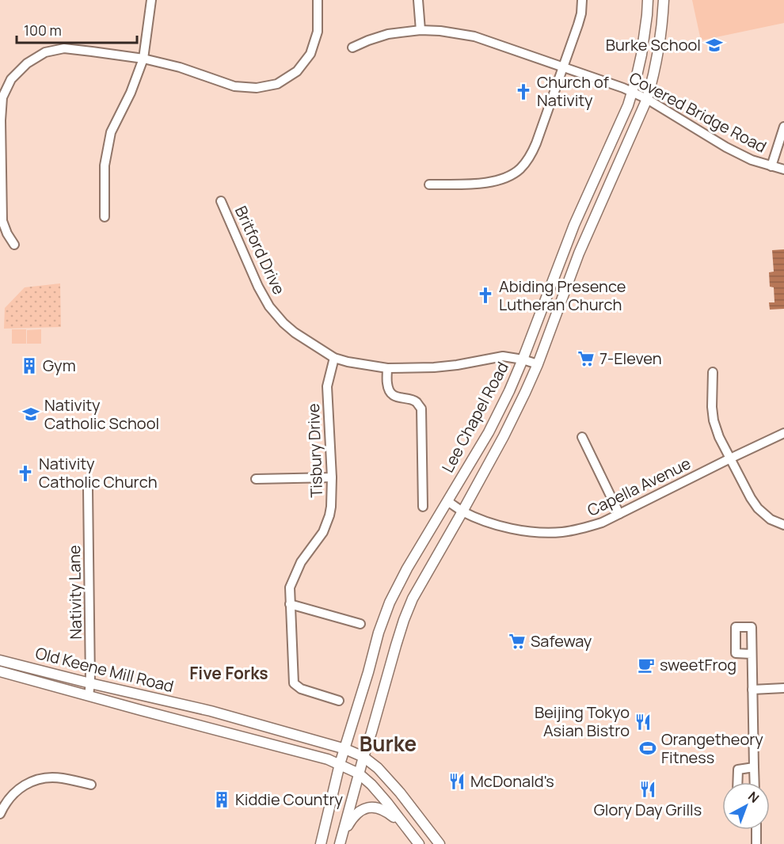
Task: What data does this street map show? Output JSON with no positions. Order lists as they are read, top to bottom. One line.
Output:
{"streets":{"main road":["Lee Chapel Road","Old Keene Mill Road"],"street":["Covered Bridge Road","Britford Drive","Tisbury Drive","Capella Avenue","Nativity Lane"]},"crossings":[["Covered Bridge Road","Lee Chapel Road"],["Britford Drive","Lee Chapel Road"],["Britford Drive","Tisbury Drive"],["Lee Chapel Road","Capella Avenue"],["Lee Chapel Road","Old Keene Mill Road"],["Nativity Lane","Old Keene Mill Road"]],"districts":["Five Forks","Burke"],"places":{"school or university":["Burke School","Nativity Catholic School"],"church":["Church of Nativity","Abiding Presence Lutheran Church","Nativity Catholic Church"],"supermarket":["7-Eleven","Safeway"],"building":["Gym","Kiddie Country"],"cafe":["sweetFrog"],"restaurant":["Beijing Tokyo Asian Bistro","McDonald's","Glory Day Grills"],"sports":["Orangetheory Fitness"]},"scale_bar":"100 m","north":"top right"}
